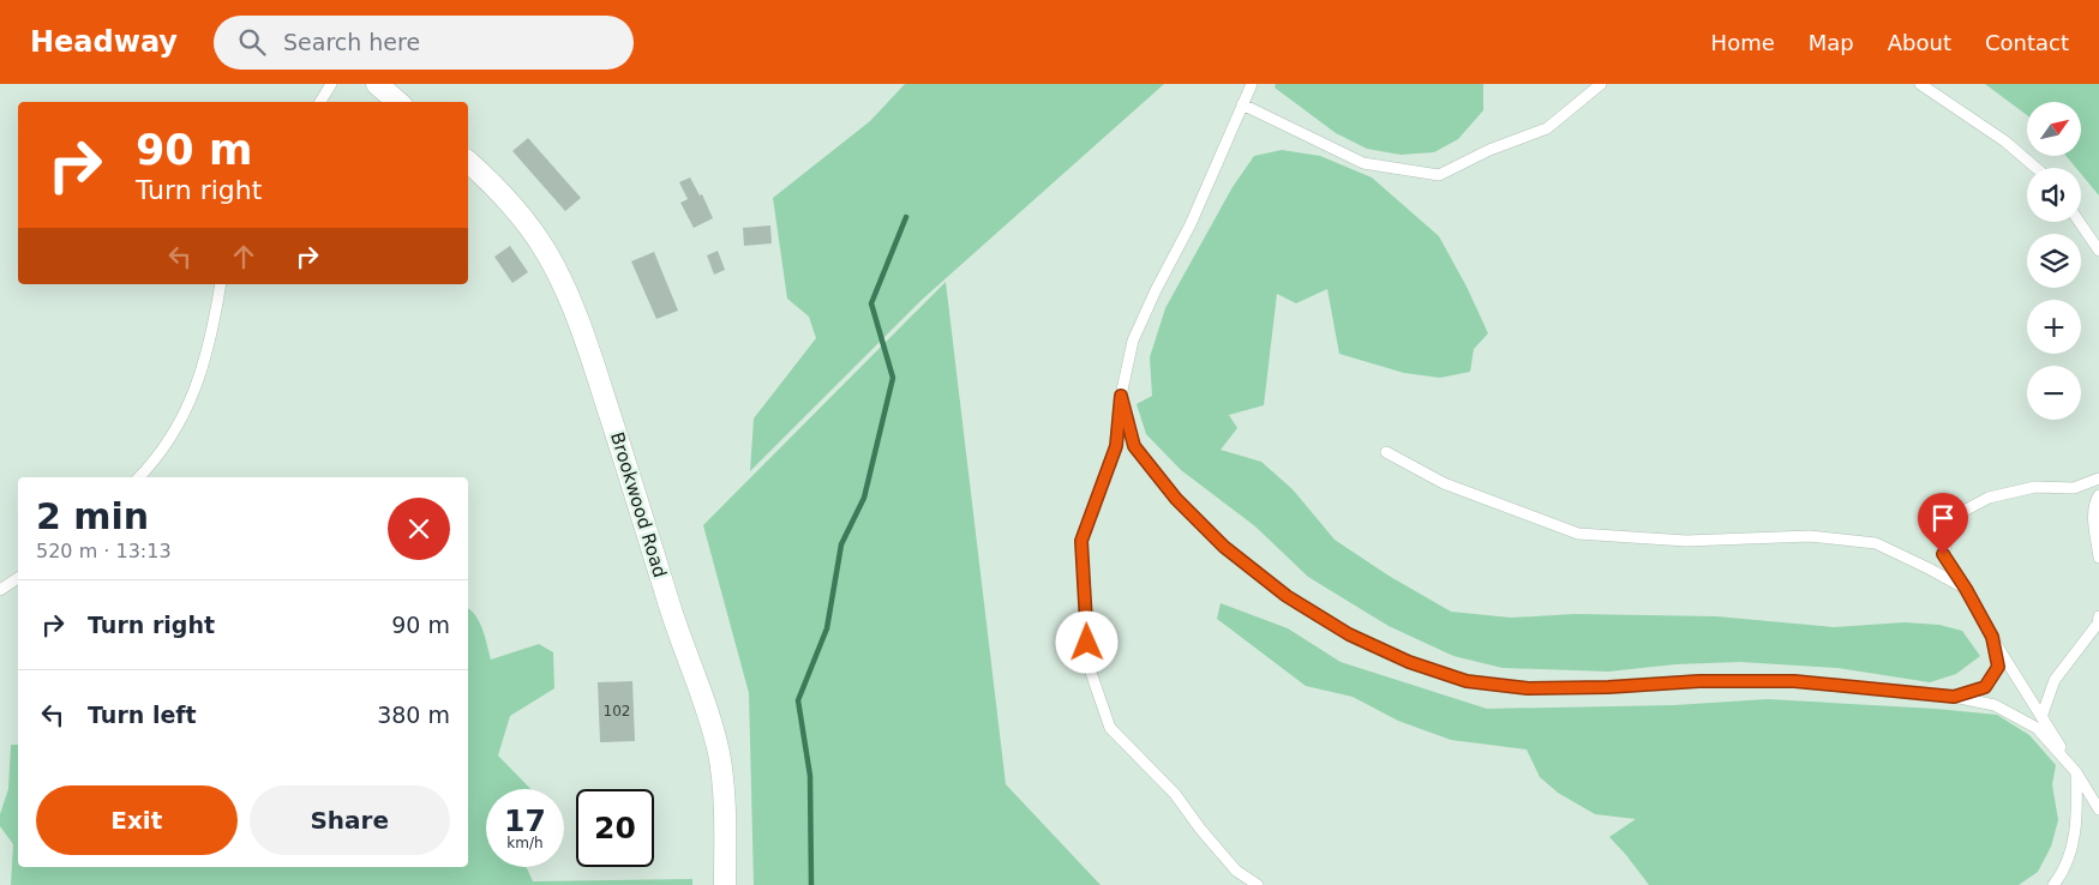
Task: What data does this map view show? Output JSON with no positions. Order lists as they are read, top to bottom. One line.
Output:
{"streets":{"street":["Brookwood Road"]},"house_numbers":["102"],"north":"top right","page":{"header":"Headway","search":"Search here","nav":["Home","Map","About","Contact"],"map_buttons":["+","−"],"turn":["90 m","Turn right"],"heading":["2 min","520 m · 13:13"],"list":[{"name":"Turn right","value":"90 m"},{"name":"Turn left","value":"380 m"}],"buttons":["Exit","Share"],"speed":"17 km/h","limit":"20"}}
